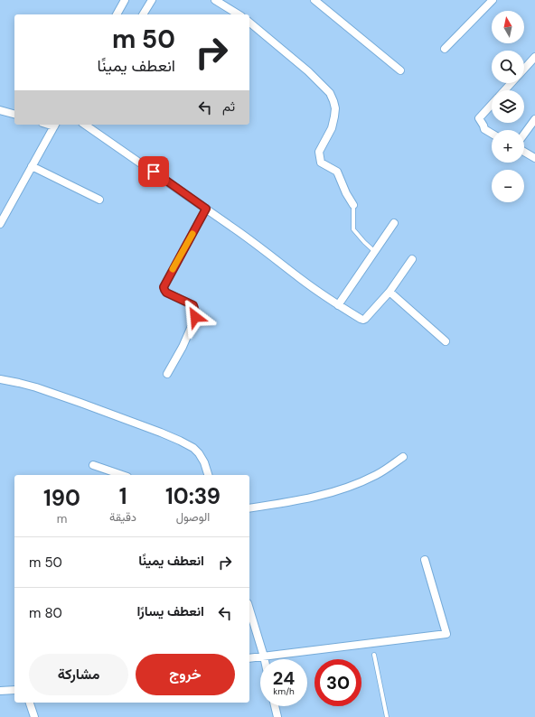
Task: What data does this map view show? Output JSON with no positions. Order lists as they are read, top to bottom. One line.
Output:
{"north":"top","page":{"map_buttons":["+","−"],"turn":["50 m","انعطف يمينًا"],"then":"ثم","eta":["10:39","الوصول","1","دقيقة","190","m"],"list":[{"name":"انعطف يمينًا","value":"50 m"},{"name":"انعطف يسارًا","value":"80 m"}],"buttons":["خروج","مشاركة"],"speed":"24 km/h","limit":"30"}}
